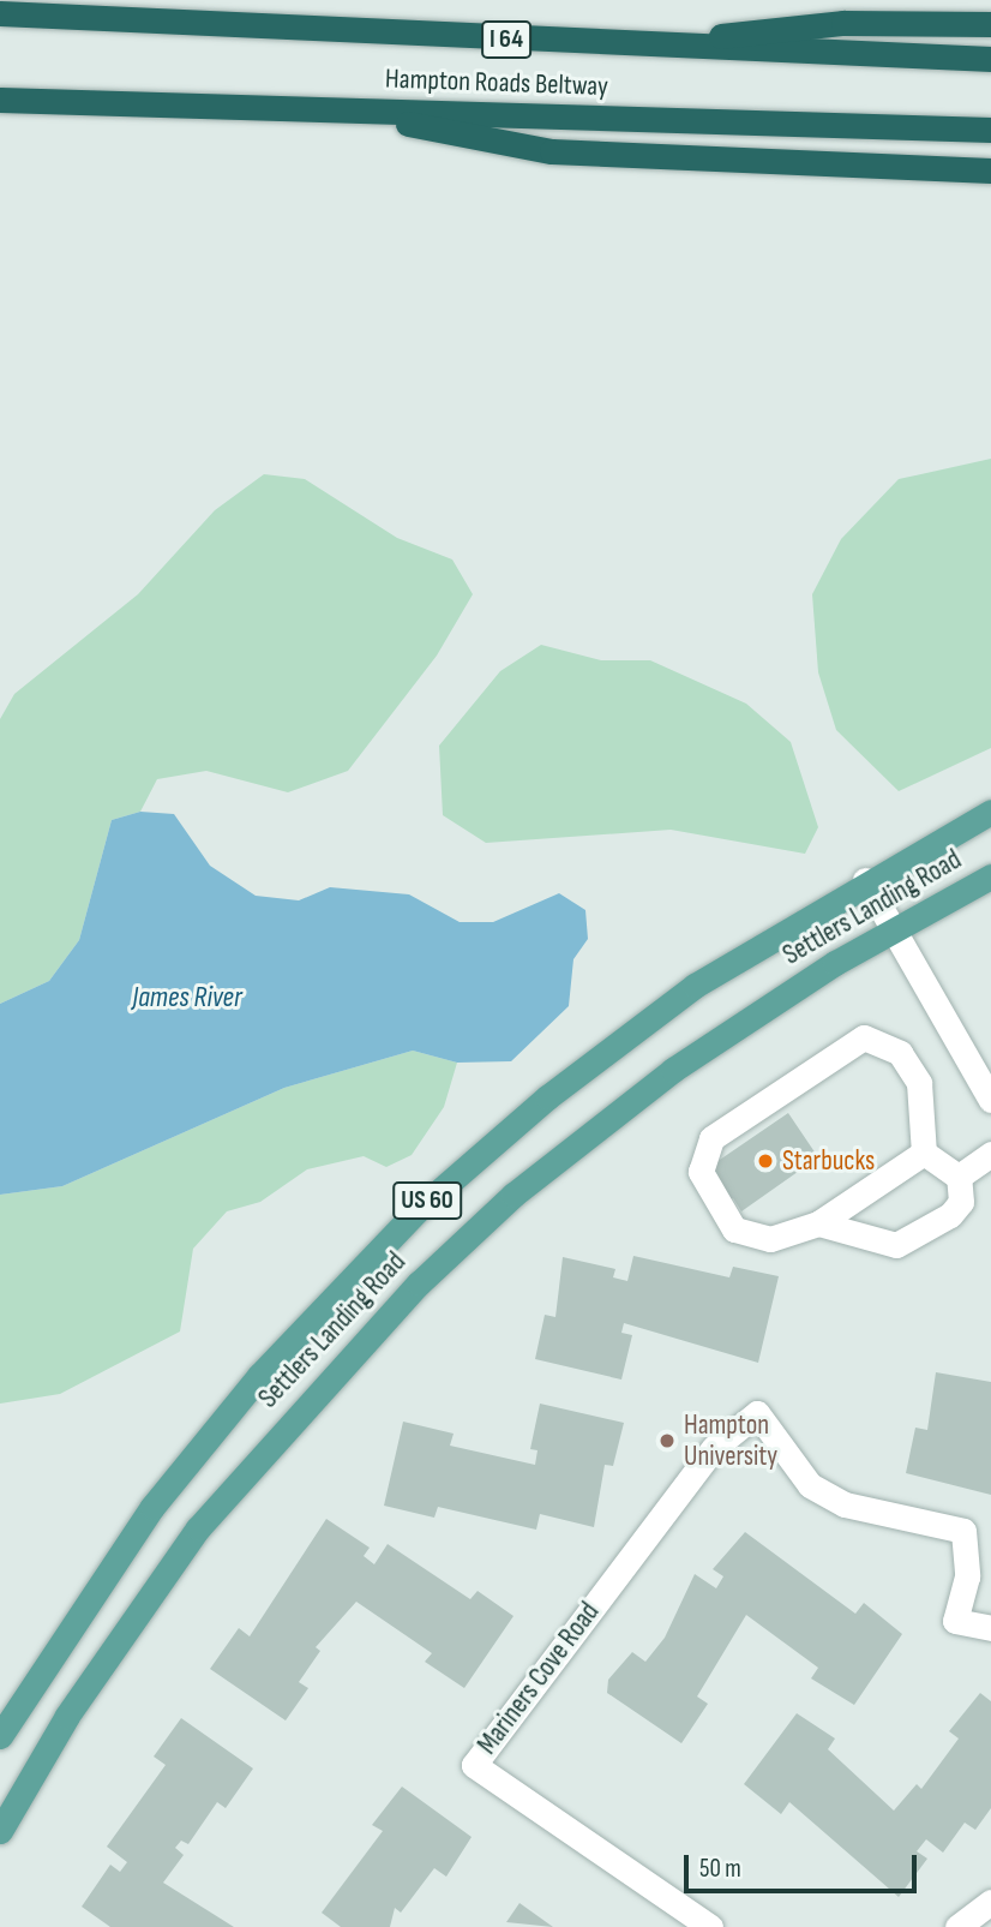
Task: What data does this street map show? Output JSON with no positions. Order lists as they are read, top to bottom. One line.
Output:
{"streets":{"highway":["I 64","Hampton Roads Beltway"],"main road":["Settlers Landing Road","US 60"],"street":["Mariners Cove Road"]},"water":["James River"],"places":["Starbucks","Hampton University"],"scale_bar":"50 m"}
